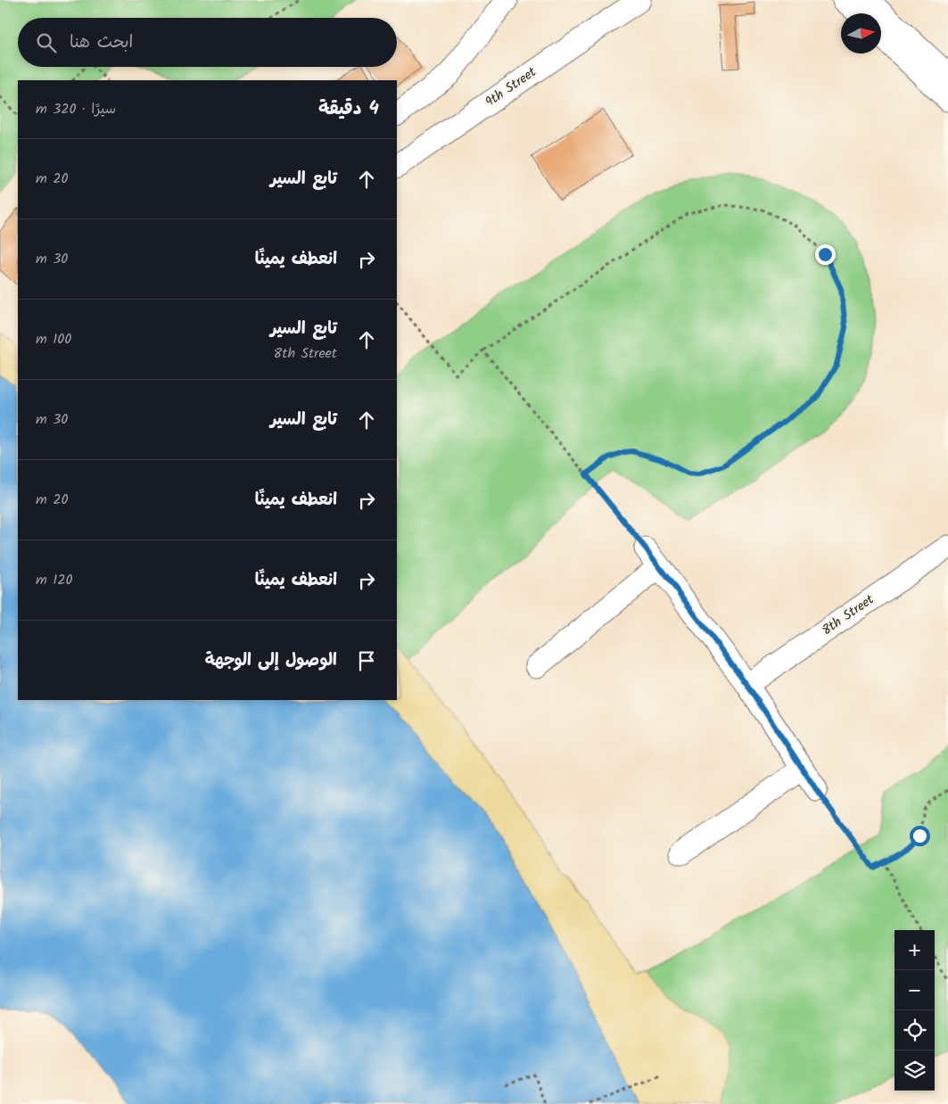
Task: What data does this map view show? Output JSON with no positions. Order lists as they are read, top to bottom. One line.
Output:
{"streets":{"street":["9th Street","8th Street"]},"north":"right","page":{"search":"ابحث هنا","heading":["4 دقيقة","سيرًا · 320 m"],"list":[["تابع السير","20 m"],["انعطف يمينًا","30 m"],["تابع السير","8th Street","100 m"],["تابع السير","30 m"],["انعطف يمينًا","20 m"],["انعطف يمينًا","120 m"],"الوصول إلى الوجهة"],"map_buttons":["+","−"]}}
